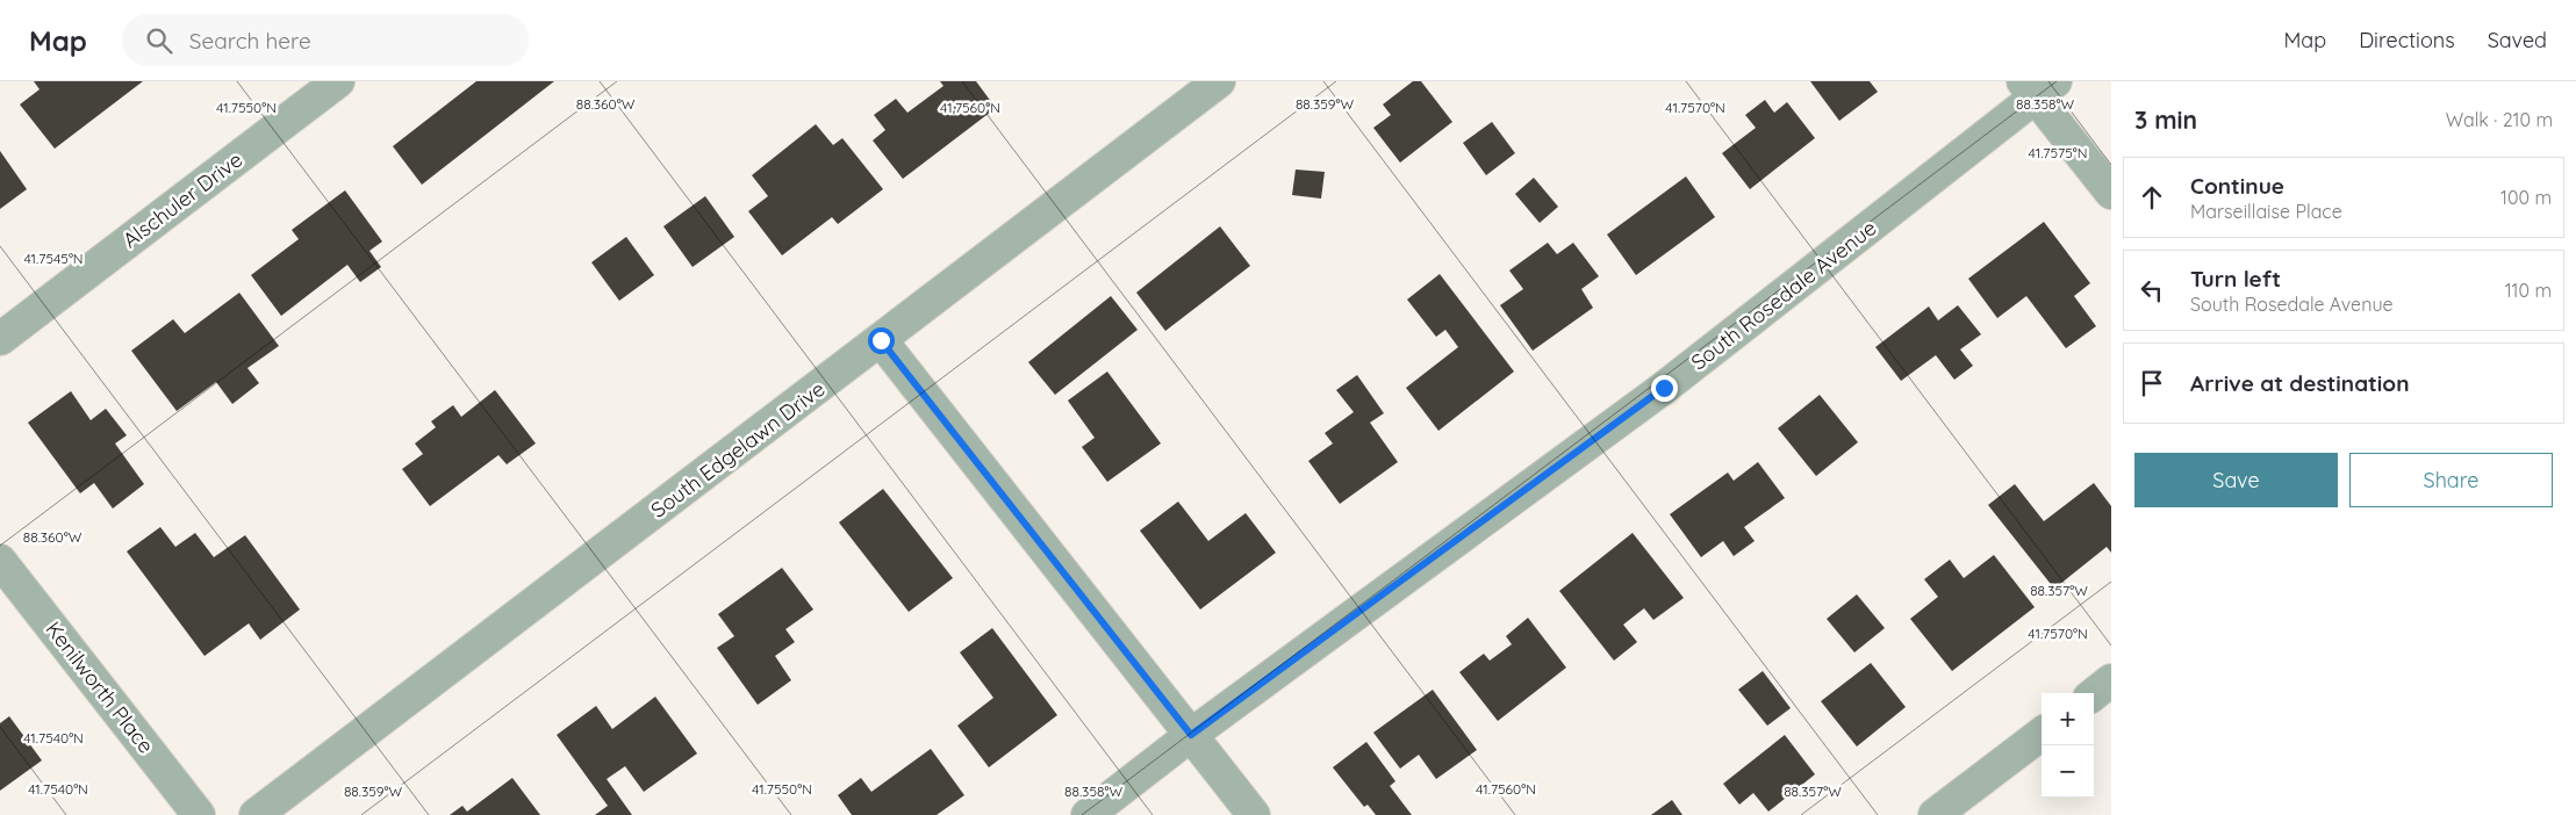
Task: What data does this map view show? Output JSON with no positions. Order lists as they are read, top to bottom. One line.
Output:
{"streets":{"street":["Alschuler Drive","South Rosedale Avenue","South Edgelawn Drive","Kenilworth Place"]},"page":{"header":"Map","search":"Search here","nav":["Map","Directions","Saved"],"heading":["3 min","Walk · 210 m"],"list":[["Continue","Marseillaise Place","100 m"],["Turn left","South Rosedale Avenue","110 m"],"Arrive at destination"],"buttons":["Save","Share"],"map_buttons":["+","−"]},"coordinates":["88.360°W","88.359°W","88.358°W","41.7550°N","41.7560°N","41.7570°N","41.7575°N","41.7545°N","88.357°W","41.7540°N"]}
